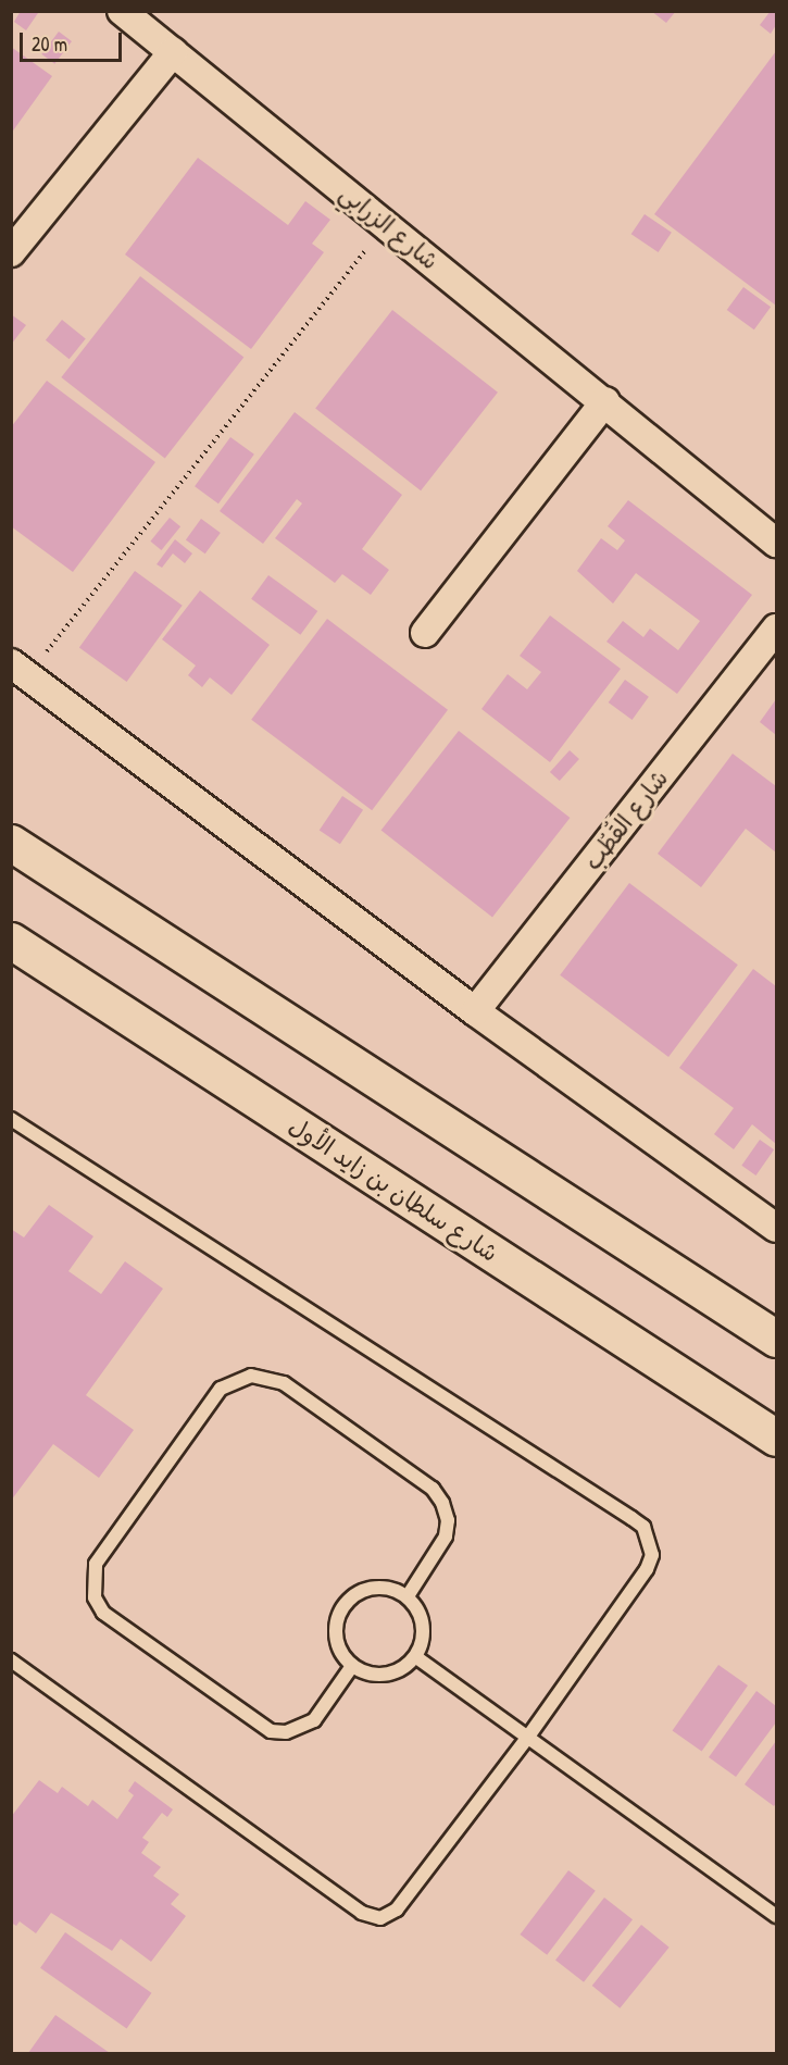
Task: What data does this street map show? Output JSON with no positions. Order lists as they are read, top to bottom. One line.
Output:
{"streets":{"main road":["شارع سلطان بن زايد الأول"],"street":["شارع الزرابي","شارع القُطُب"]},"scale_bar":"20 m"}
